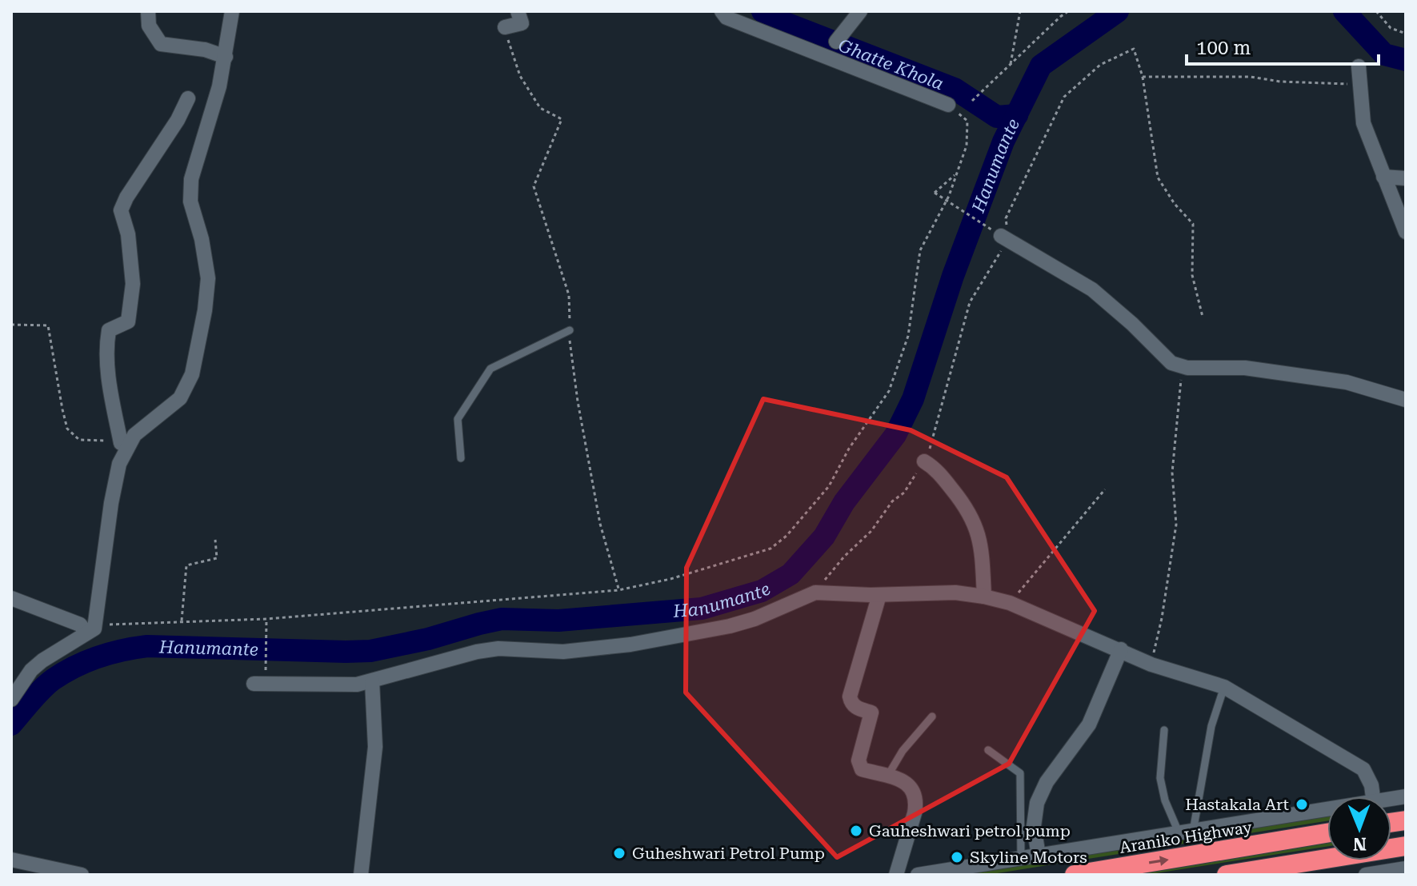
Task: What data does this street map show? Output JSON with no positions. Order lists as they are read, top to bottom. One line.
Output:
{"streets":{"highway":["Araniko Highway"]},"water":["Ghatte Khola","Hanumante"],"places":["Hastakala Art","Gauheshwari petrol pump","Guheshwari Petrol Pump","Skyline Motors"],"scale_bar":"100 m","north":"bottom"}
